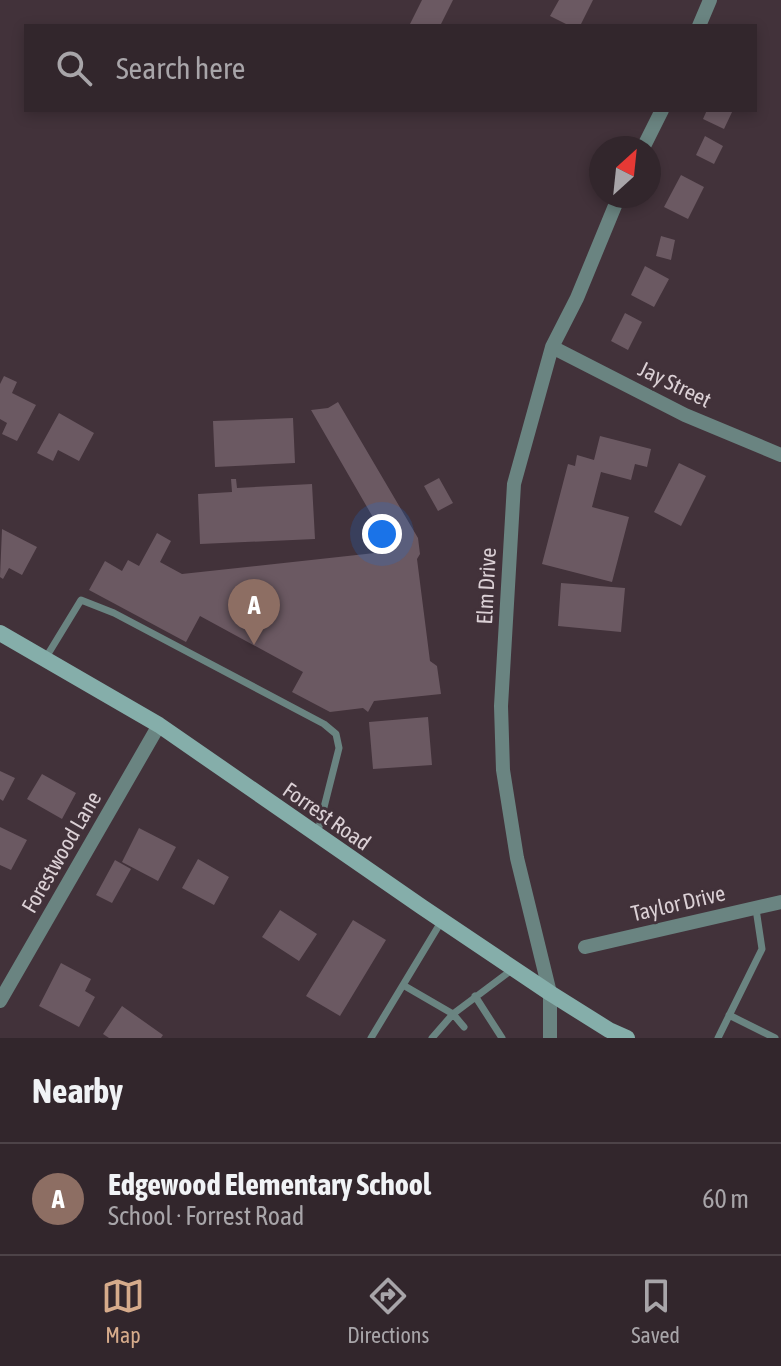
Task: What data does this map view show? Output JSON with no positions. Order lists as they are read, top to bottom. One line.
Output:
{"streets":{"main road":["Forrest Road"],"street":["Jay Street","Elm Drive","Forestwood Lane","Taylor Drive"]},"crossings":[["Jay Street","Elm Drive"],["Elm Drive","Forrest Road"],["Forrest Road","Forestwood Lane"]],"north":"top right","page":{"search":"Search here","pins":"A","heading":"Nearby","list":[{"mark":"A","name":"Edgewood Elementary School","note":"School · Forrest Road","value":"60 m"}],"nav":["Map","Directions","Saved"]}}
